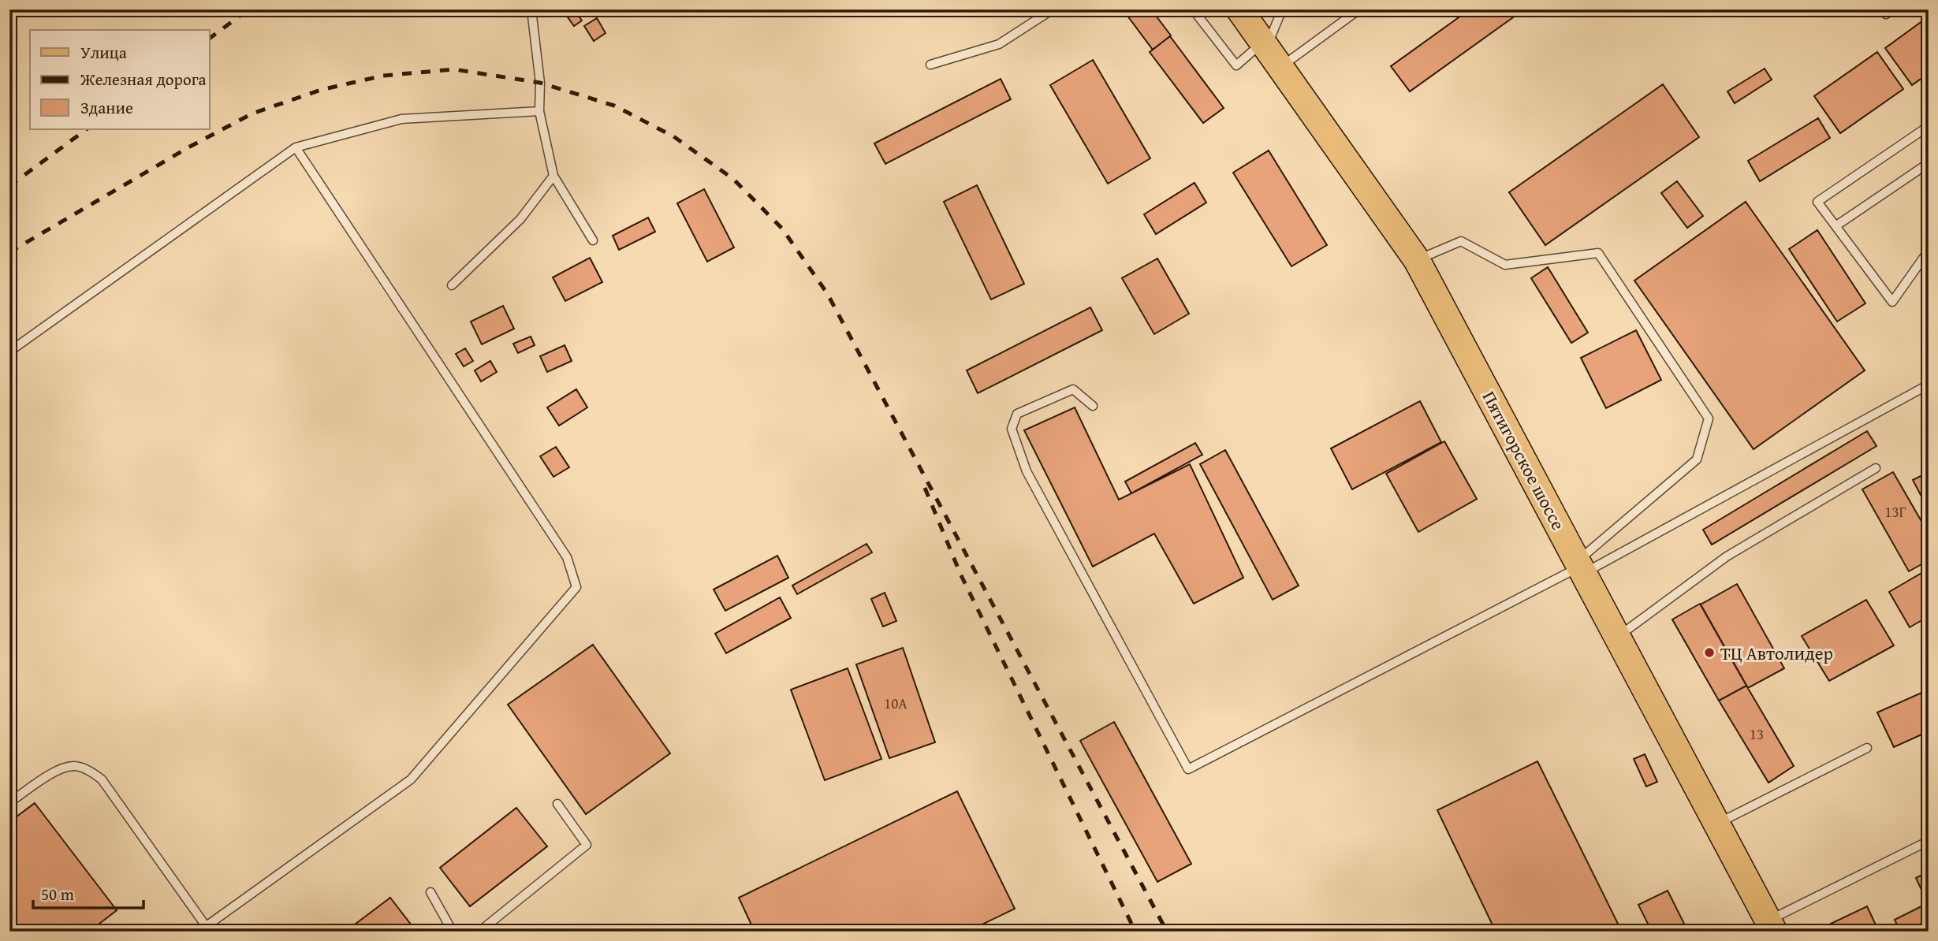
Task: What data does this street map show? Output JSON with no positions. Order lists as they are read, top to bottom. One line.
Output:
{"streets":{"main road":["Пятигорское шоссе"]},"places":["ТЦ Автолидер"],"house_numbers":["13Г","10А","13"],"legend":["Улица","Железная дорога","Здание"],"scale_bar":"50 m"}
